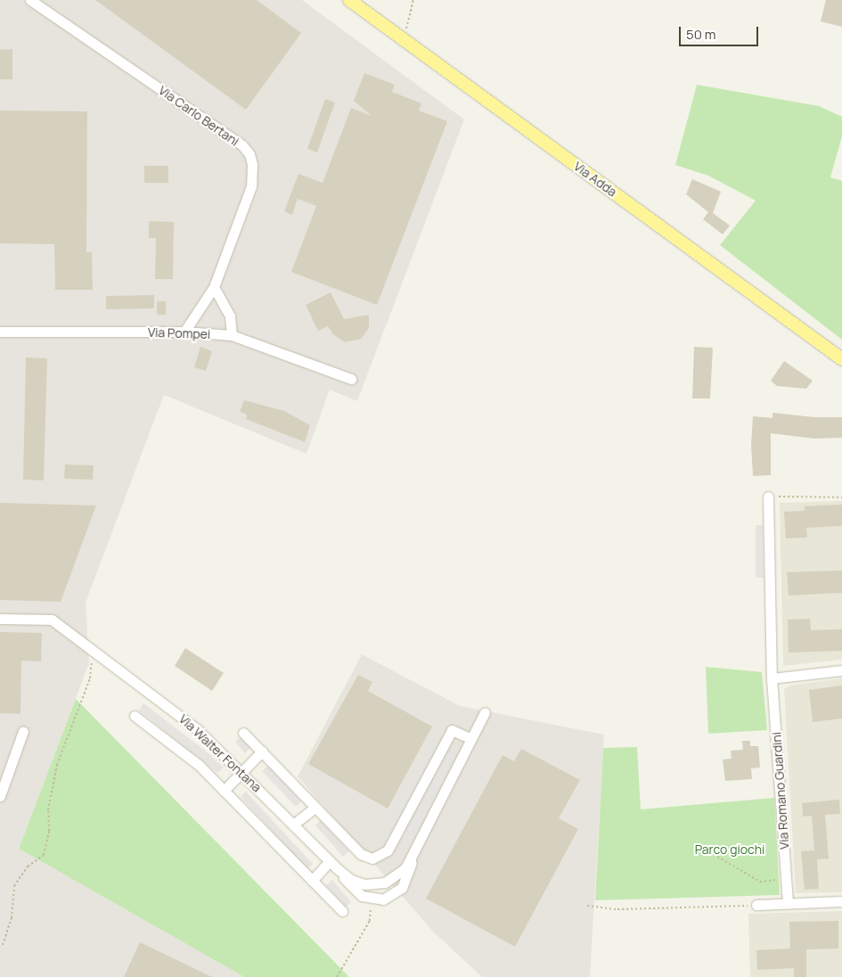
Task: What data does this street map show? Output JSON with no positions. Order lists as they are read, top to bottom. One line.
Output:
{"streets":{"main road":["Via Adda"],"street":["Via Carlo Bertani","Via Pompei","Via Walter Fontana","Via Romano Guardini"]},"crossings":[["Via Carlo Bertani","Via Pompei"]],"parks":["Parco giochi"],"scale_bar":"50 m"}
